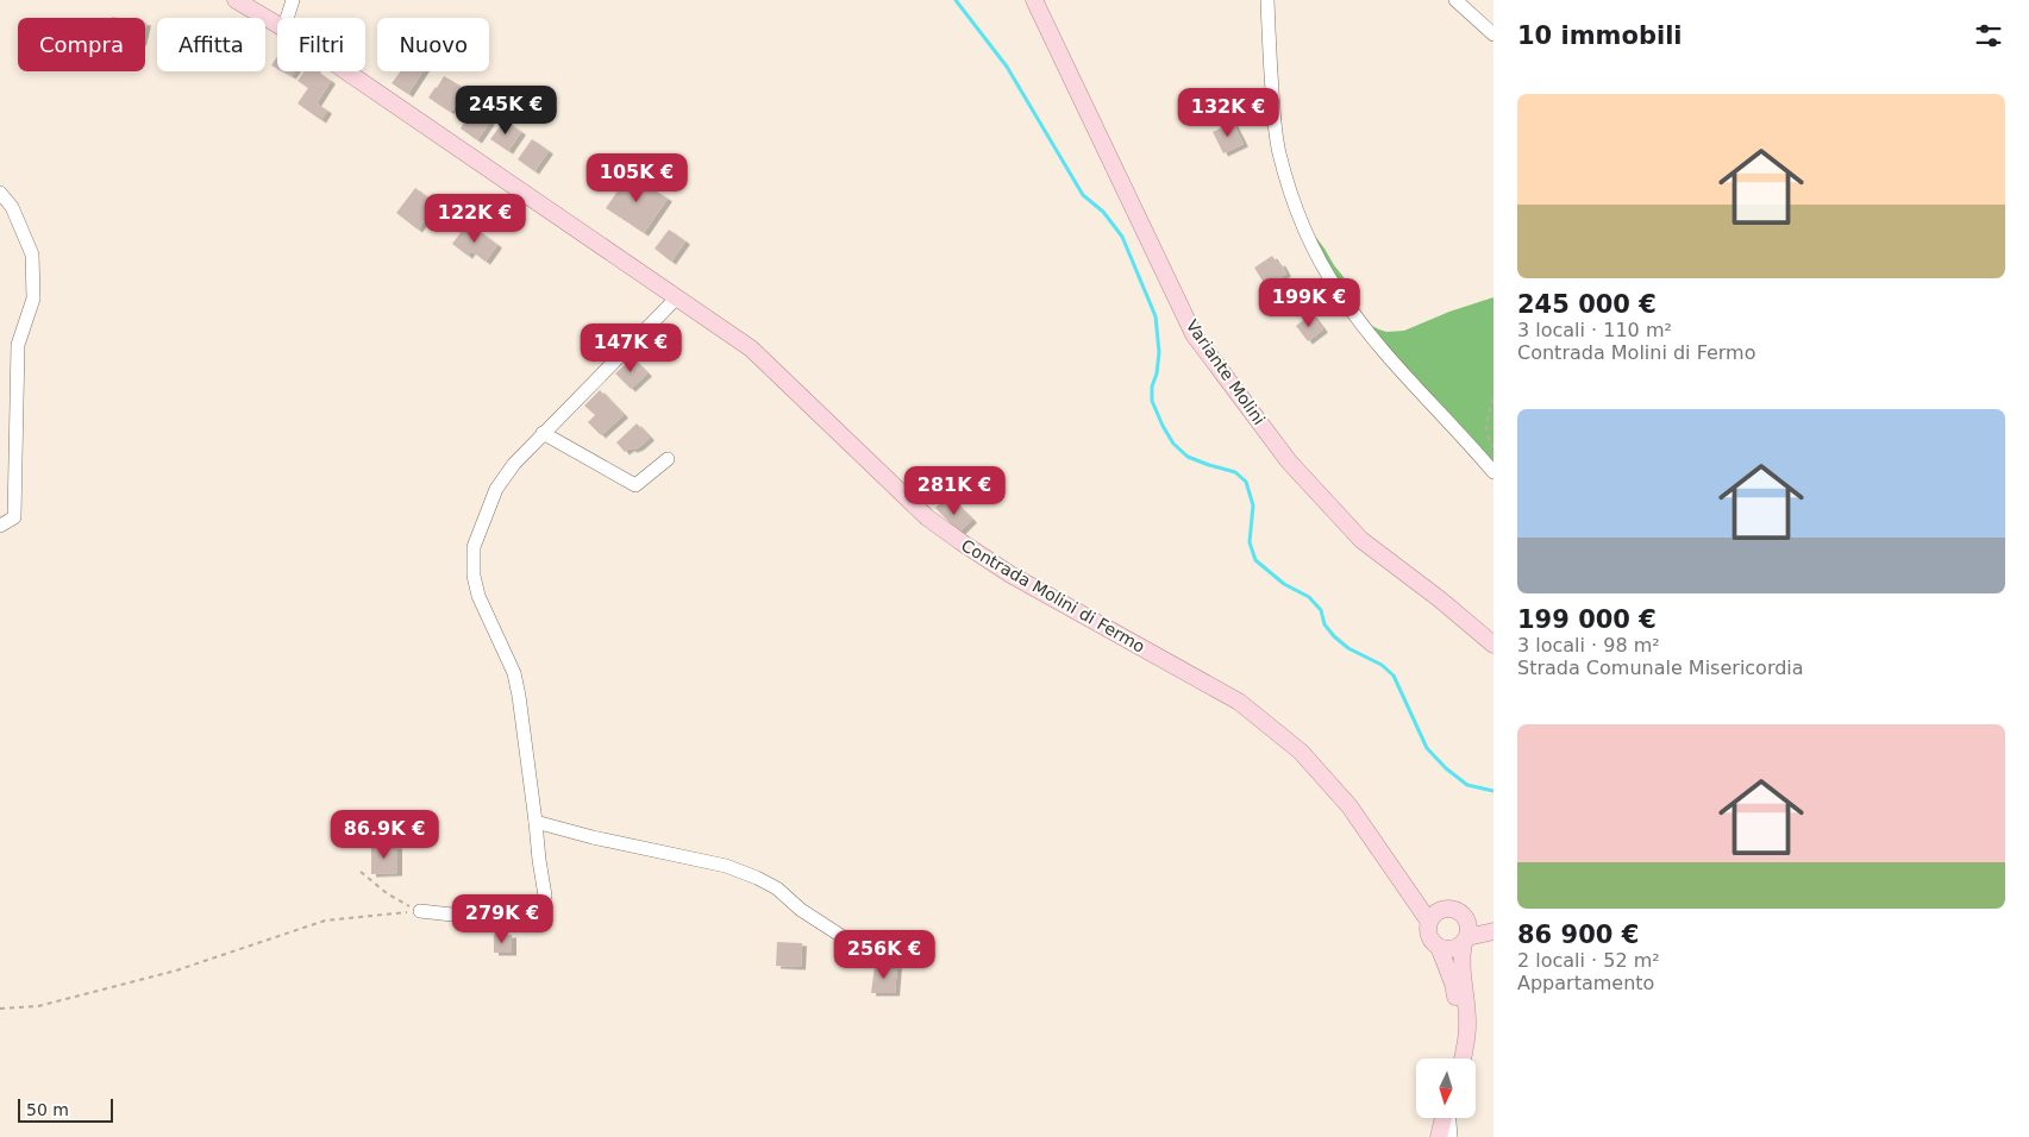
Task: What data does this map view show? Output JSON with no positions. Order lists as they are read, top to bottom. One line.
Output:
{"streets":{"main road":["Variante Molini","Contrada Molini di Fermo"]},"scale_bar":"50 m","north":"bottom","page":{"heading":"10 immobili","chip":["Compra","Affitta","Filtri","Nuovo"],"list":[{"name":"245 000 €","note":"3 locali · 110 m² · Contrada Molini di Fermo"},{"name":"199 000 €","note":"3 locali · 98 m² · Strada Comunale Misericordia"},{"name":"86 900 €","note":"2 locali · 52 m² · Appartamento"}],"price":["245K €","132K €","105K €","122K €","199K €","147K €","281K €","86.9K €","279K €","256K €"],"scale":"50 m"}}
